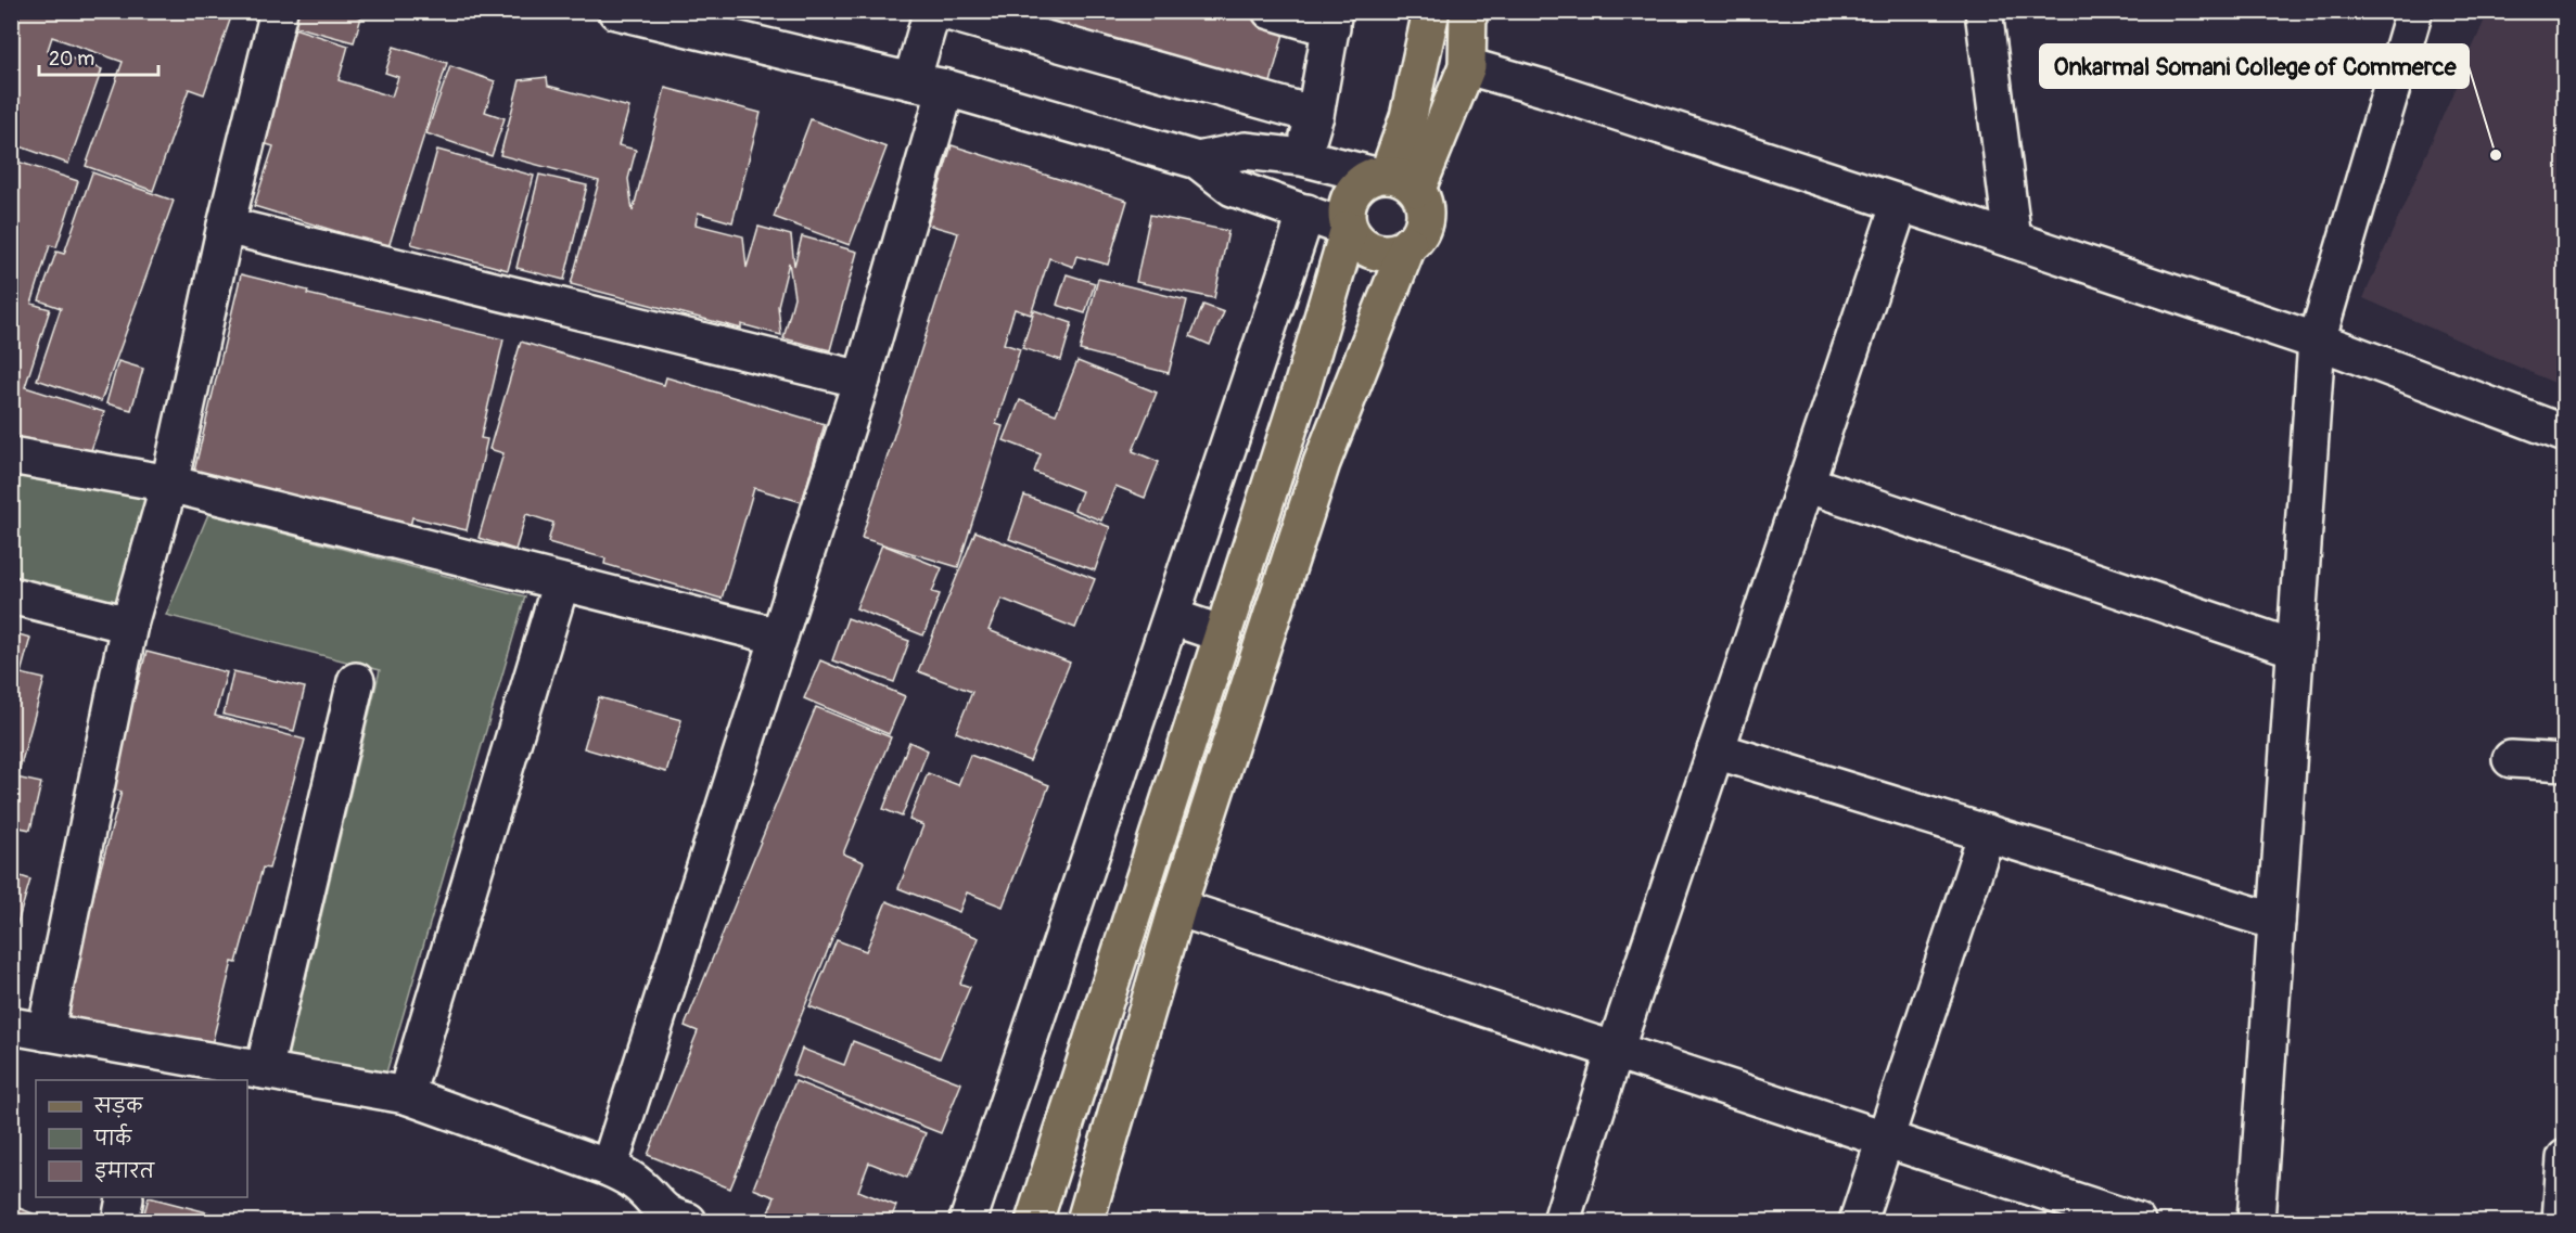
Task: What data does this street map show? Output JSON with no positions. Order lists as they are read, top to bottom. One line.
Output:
{"places":["Onkarmal Somani College of Commerce"],"legend":["सड़क","पार्क","इमारत"],"scale_bar":"20 m"}
